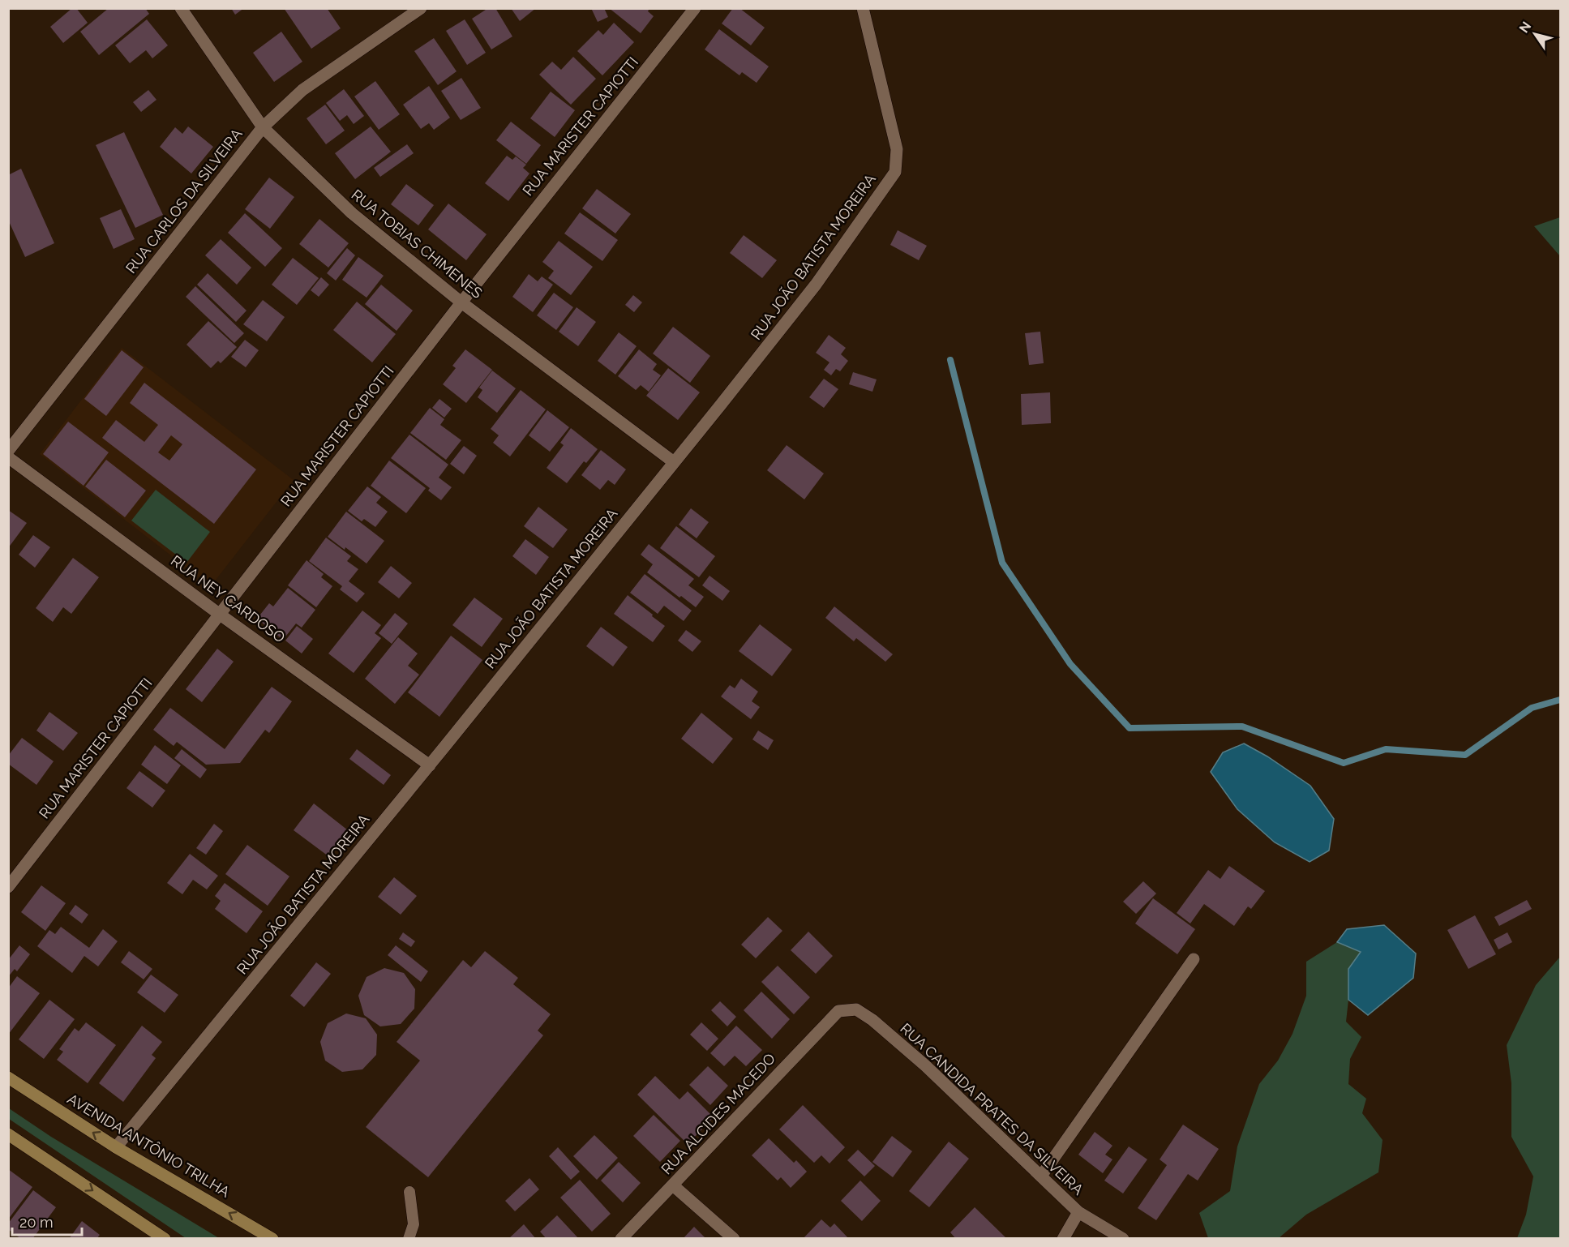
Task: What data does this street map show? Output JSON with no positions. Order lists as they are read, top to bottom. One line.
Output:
{"streets":{"main road":["AVENIDA ANTÔNIO TRILHA"],"street":["RUA MARISTER CAPIOTTI","RUA CARLOS DA SILVEIRA","RUA TOBIAS CHIMENES","RUA JOÃO BATISTA MOREIRA","RUA NEY CARDOSO","RUA CANDIDA PRATES DA SILVEIRA","RUA ALCIDES MACEDO"]},"crossings":[["RUA MARISTER CAPIOTTI","RUA TOBIAS CHIMENES"],["RUA MARISTER CAPIOTTI","RUA NEY CARDOSO"],["RUA CARLOS DA SILVEIRA","RUA TOBIAS CHIMENES"],["RUA TOBIAS CHIMENES","RUA JOÃO BATISTA MOREIRA"],["RUA JOÃO BATISTA MOREIRA","RUA NEY CARDOSO"],["RUA JOÃO BATISTA MOREIRA","AVENIDA ANTÔNIO TRILHA"],["RUA CANDIDA PRATES DA SILVEIRA","RUA ALCIDES MACEDO"]],"scale_bar":"20 m","north":"top left"}
